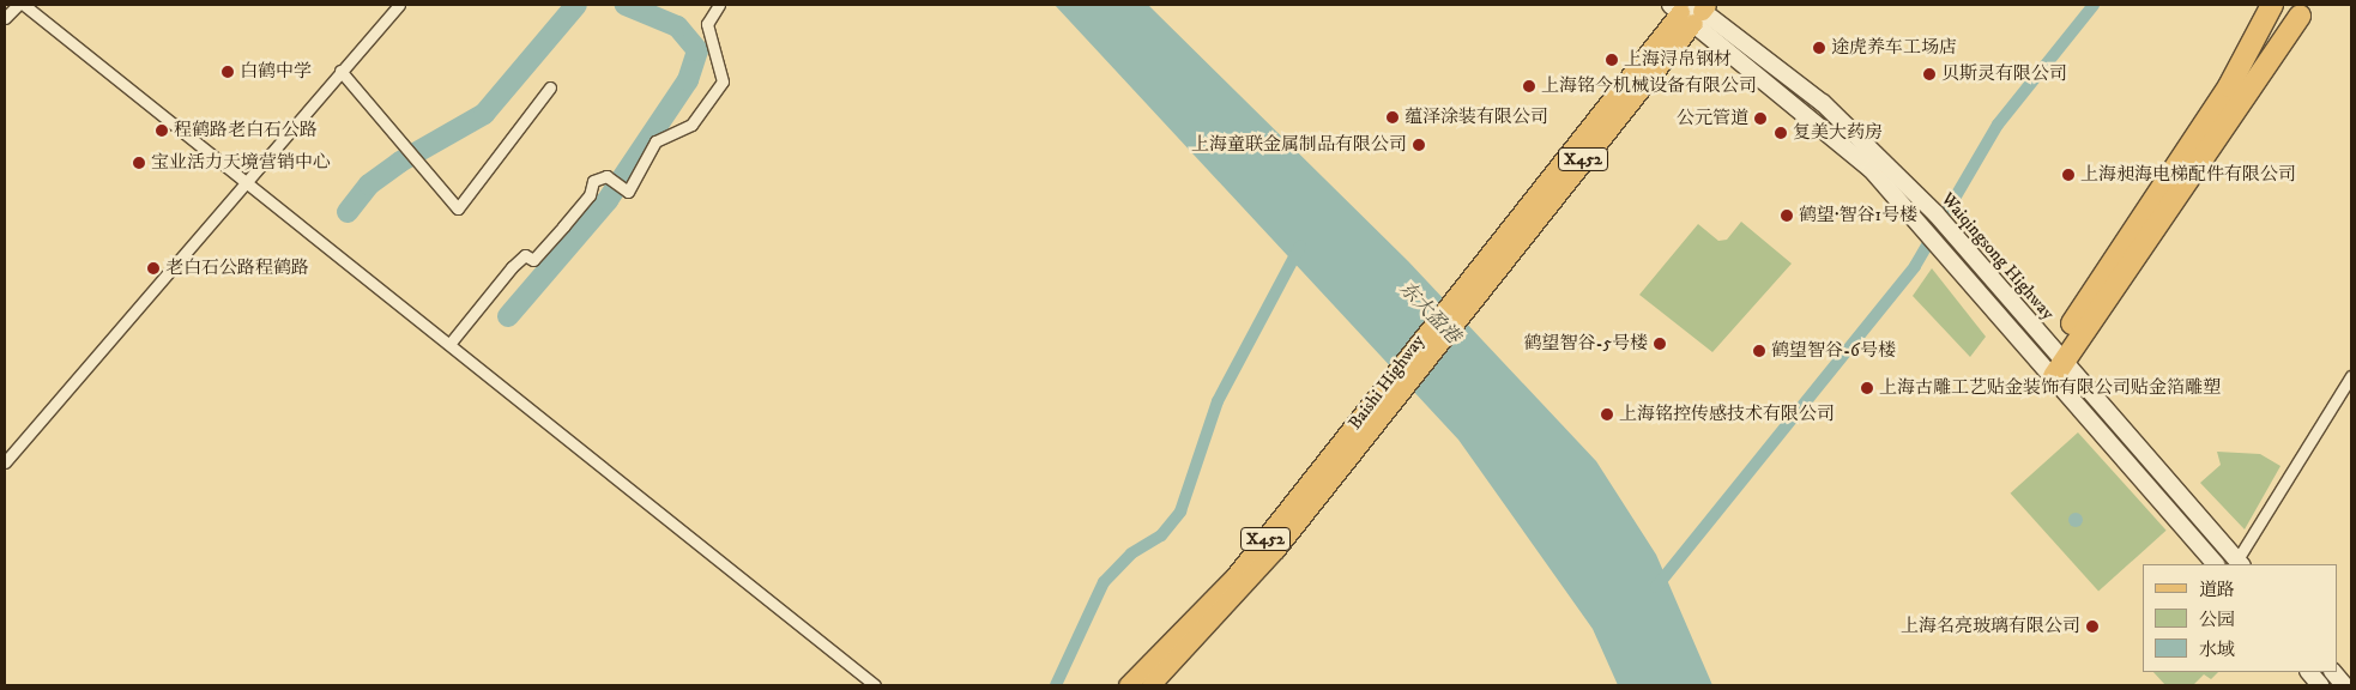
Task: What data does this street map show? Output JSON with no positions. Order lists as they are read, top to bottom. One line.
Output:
{"streets":{"main road":["X452","Waiqingsong Highway","Baishi Highway"]},"crossings":[["Waiqingsong Highway","Baishi Highway"]],"water":["东大盈港"],"places":["途虎养车工场店","上海浔帛钢材","白鹤中学","贝斯灵有限公司","上海铭今机械设备有限公司","蕴泽涂装有限公司","公元管道","程鹤路老白石公路","复美大药房","上海童联金属制品有限公司","宝业活力天境营销中心","上海昶海电梯配件有限公司","鹤望·智谷1号楼","老白石公路程鹤路","鹤望智谷-5号楼","鹤望智谷-6号楼","上海古雕工艺贴金装饰有限公司贴金箔雕塑","上海铭控传感技术有限公司","上海名亮玻璃有限公司"],"legend":["道路","公园","水域"]}
